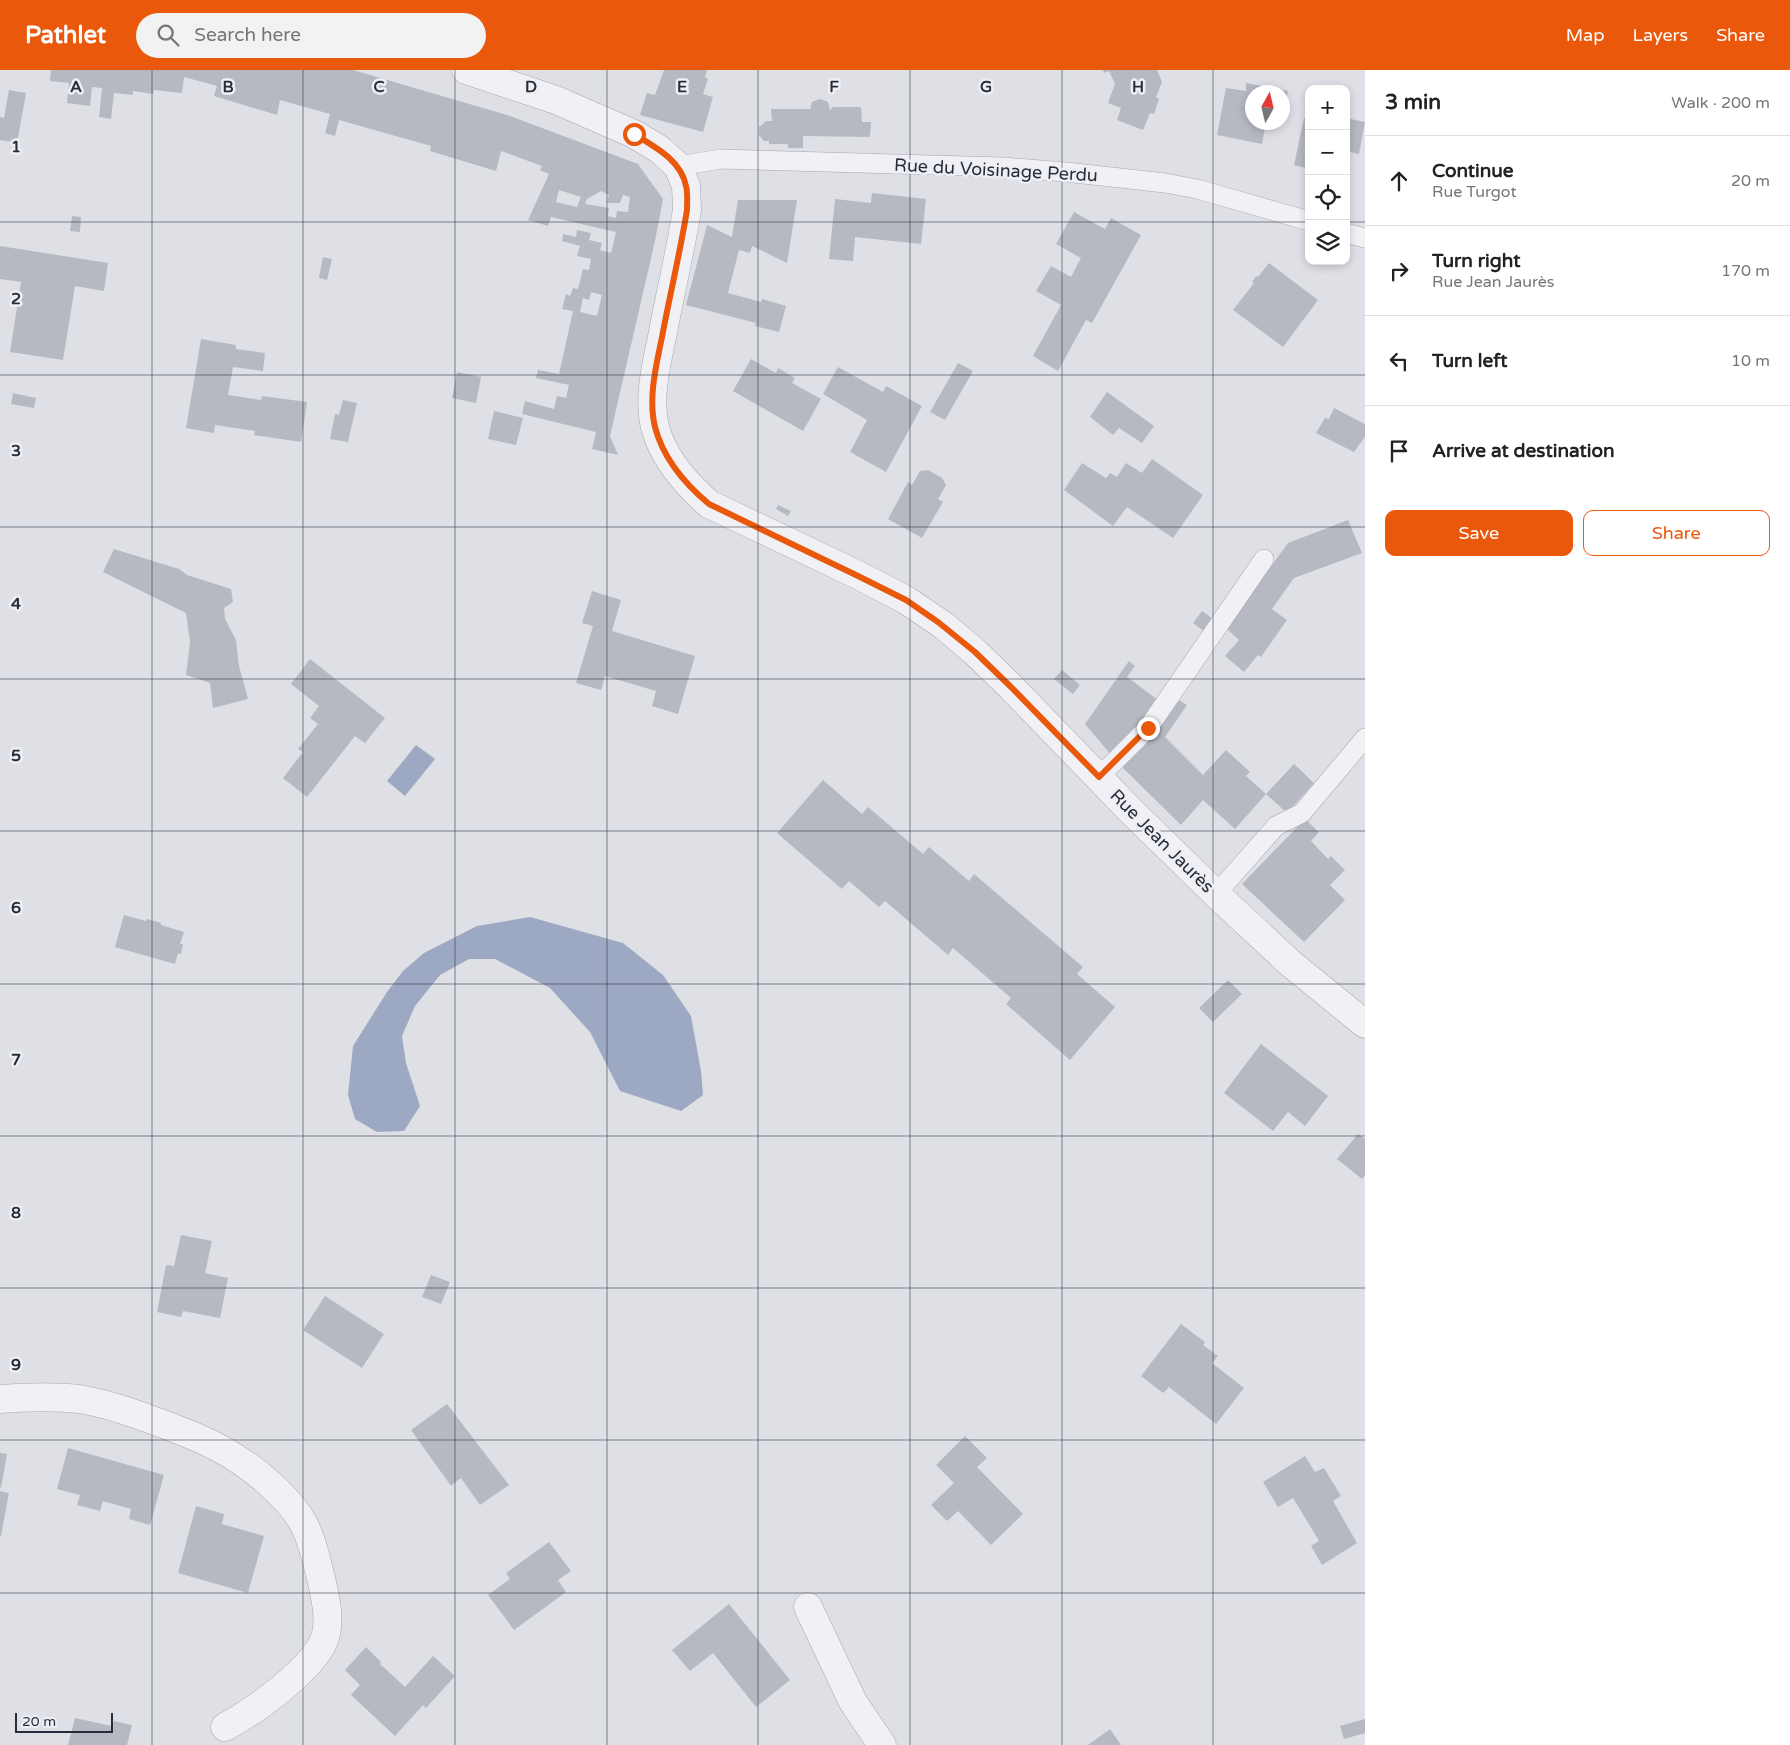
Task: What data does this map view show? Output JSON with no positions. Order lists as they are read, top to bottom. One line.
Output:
{"streets":{"street":["Rue Jean Jaurès"],"lane":["Rue du Voisinage Perdu"]},"crossings":[["Rue du Voisinage Perdu","Rue Jean Jaurès"]],"scale_bar":"20 m","north":"top","page":{"header":"Pathlet","search":"Search here","nav":["Map","Layers","Share"],"heading":["3 min","Walk · 200 m"],"map_buttons":["+","−"],"list":[["Continue","Rue Turgot","20 m"],["Turn right","Rue Jean Jaurès","170 m"],["Turn left","10 m"],"Arrive at destination"],"buttons":["Save","Share"],"scale":"20 m"},"grid":{"columns":["A","B","C","D","E","F","G","H"],"rows":["1","2","3","4","5","6","7","8","9"]}}
